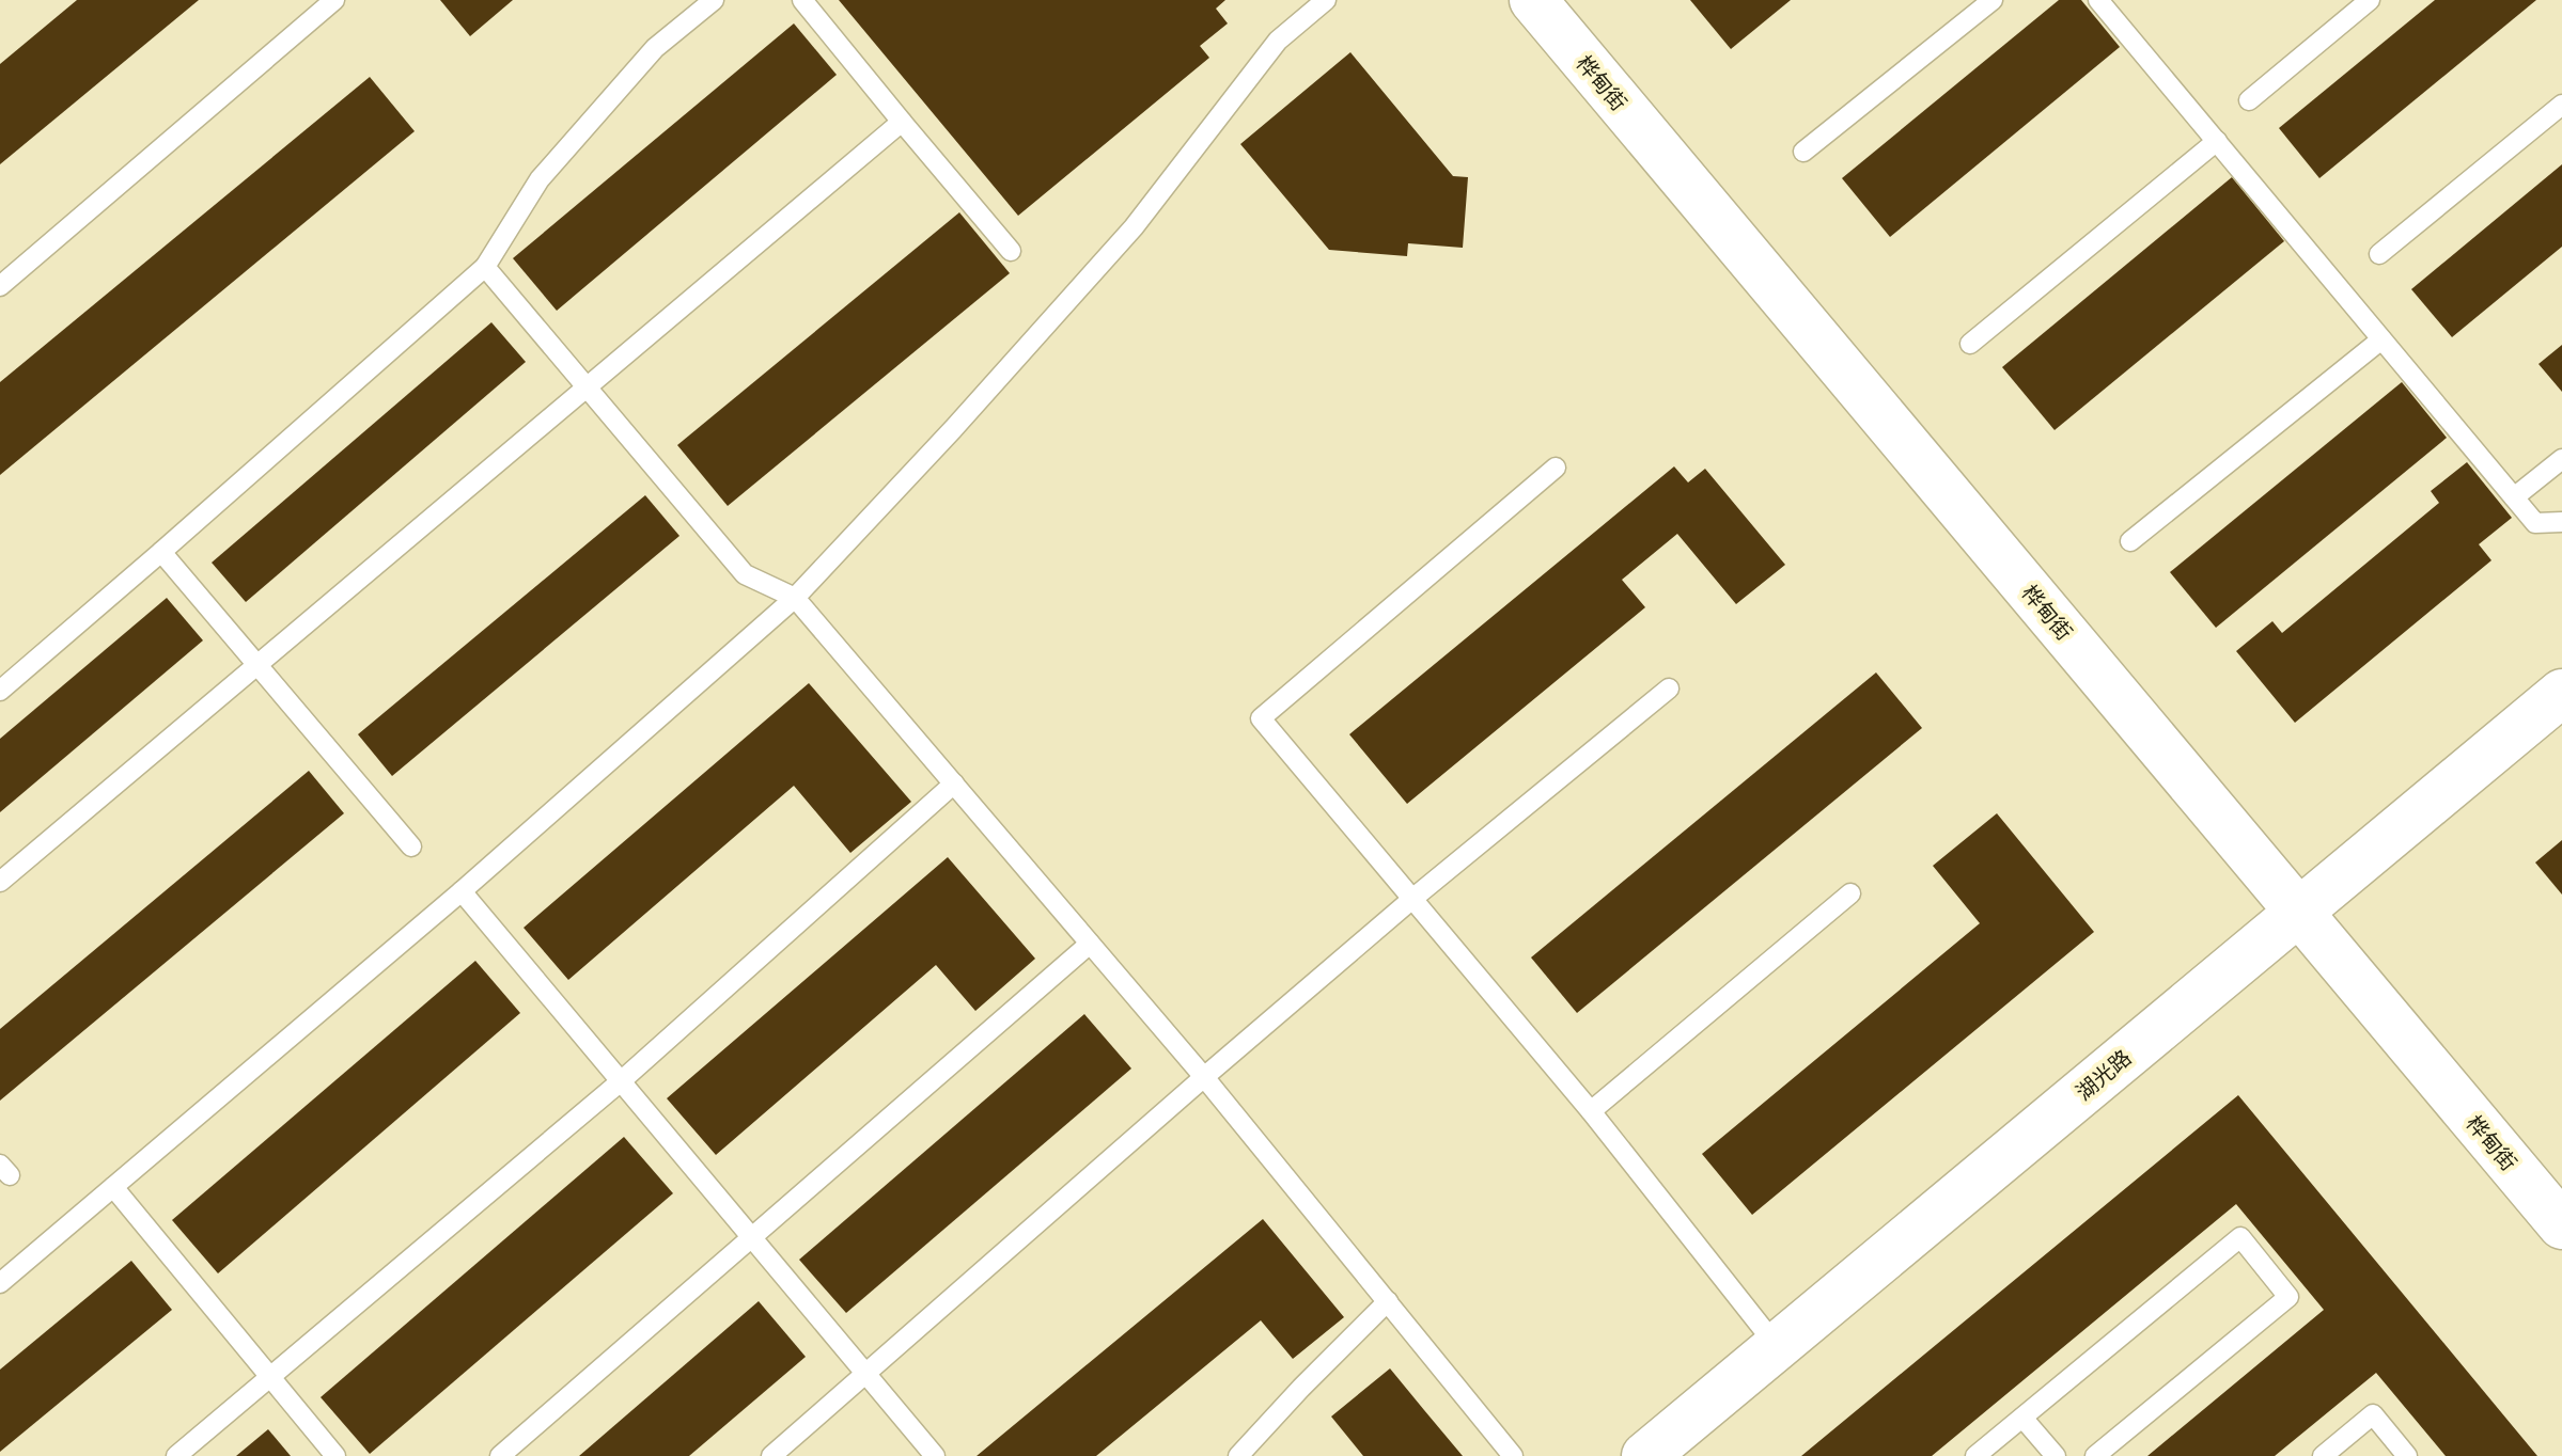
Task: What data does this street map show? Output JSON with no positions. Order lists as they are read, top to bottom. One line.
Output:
{"streets":{"street":["桦甸街","湖光路"]},"crossings":[["桦甸街","湖光路"]]}
